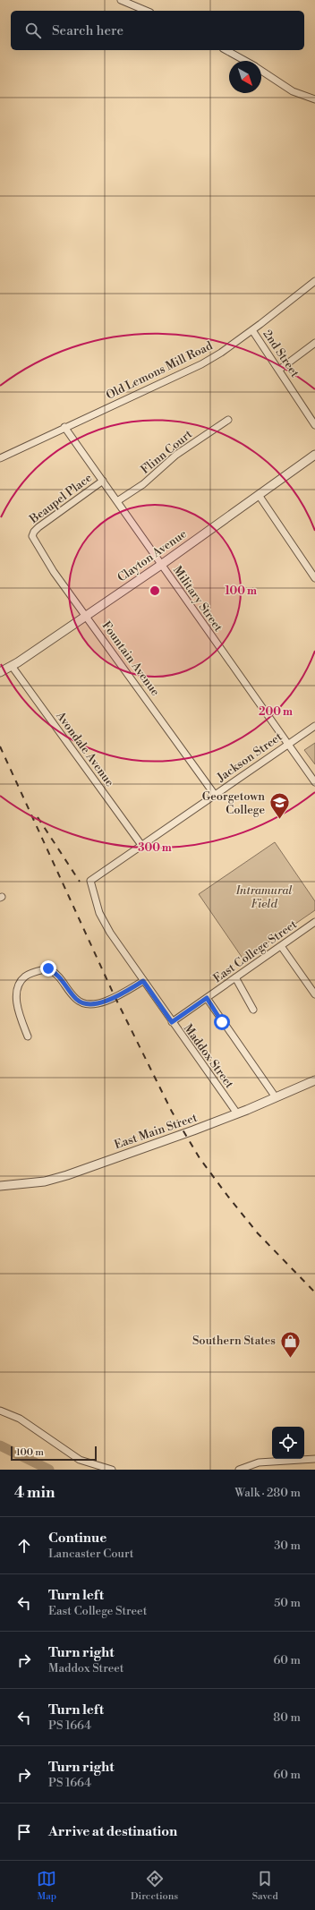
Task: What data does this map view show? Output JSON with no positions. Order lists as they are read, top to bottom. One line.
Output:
{"streets":{"street":["2nd Street","Old Lemons Mill Road","Flinn Court","Beaupel Place","Clayton Avenue","Military Street","Fountain Avenue","Avondale Avenue","Jackson Street","East College Street","Maddox Street","East Main Street"]},"crossings":[["2nd Street","Old Lemons Mill Road"],["Old Lemons Mill Road","Military Street"],["Flinn Court","Military Street"],["Beaupel Place","Military Street"],["Beaupel Place","Fountain Avenue"],["Clayton Avenue","Military Street"],["Clayton Avenue","Fountain Avenue"],["Clayton Avenue","Avondale Avenue"],["Military Street","Jackson Street"],["Fountain Avenue","Jackson Street"],["Avondale Avenue","Jackson Street"],["Jackson Street","Maddox Street"],["East College Street","Maddox Street"],["Maddox Street","East Main Street"]],"parks":["Intramural Field"],"places":{"school or university":["Georgetown College"],"shop":["Southern States"]},"scale_bar":"100 m","north":"bottom right","page":{"search":"Search here","scale":"100 m","heading":["4 min","Walk · 280 m"],"list":[["Continue","Lancaster Court","30 m"],["Turn left","East College Street","50 m"],["Turn right","Maddox Street","60 m"],["Turn left","PS 1664","80 m"],["Turn right","PS 1664","60 m"],"Arrive at destination"],"nav":["Map","Directions","Saved"]},"rings":["100 m","200 m","300 m"]}
